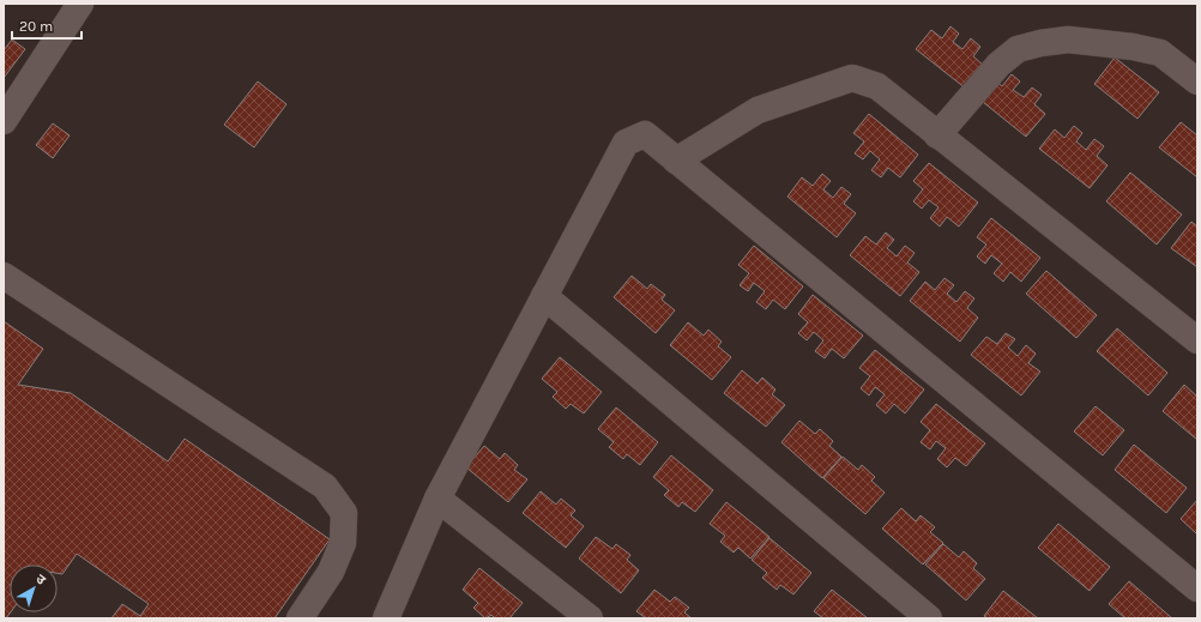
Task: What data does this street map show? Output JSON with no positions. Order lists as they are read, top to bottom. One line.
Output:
{"scale_bar":"20 m","north":"top right"}
